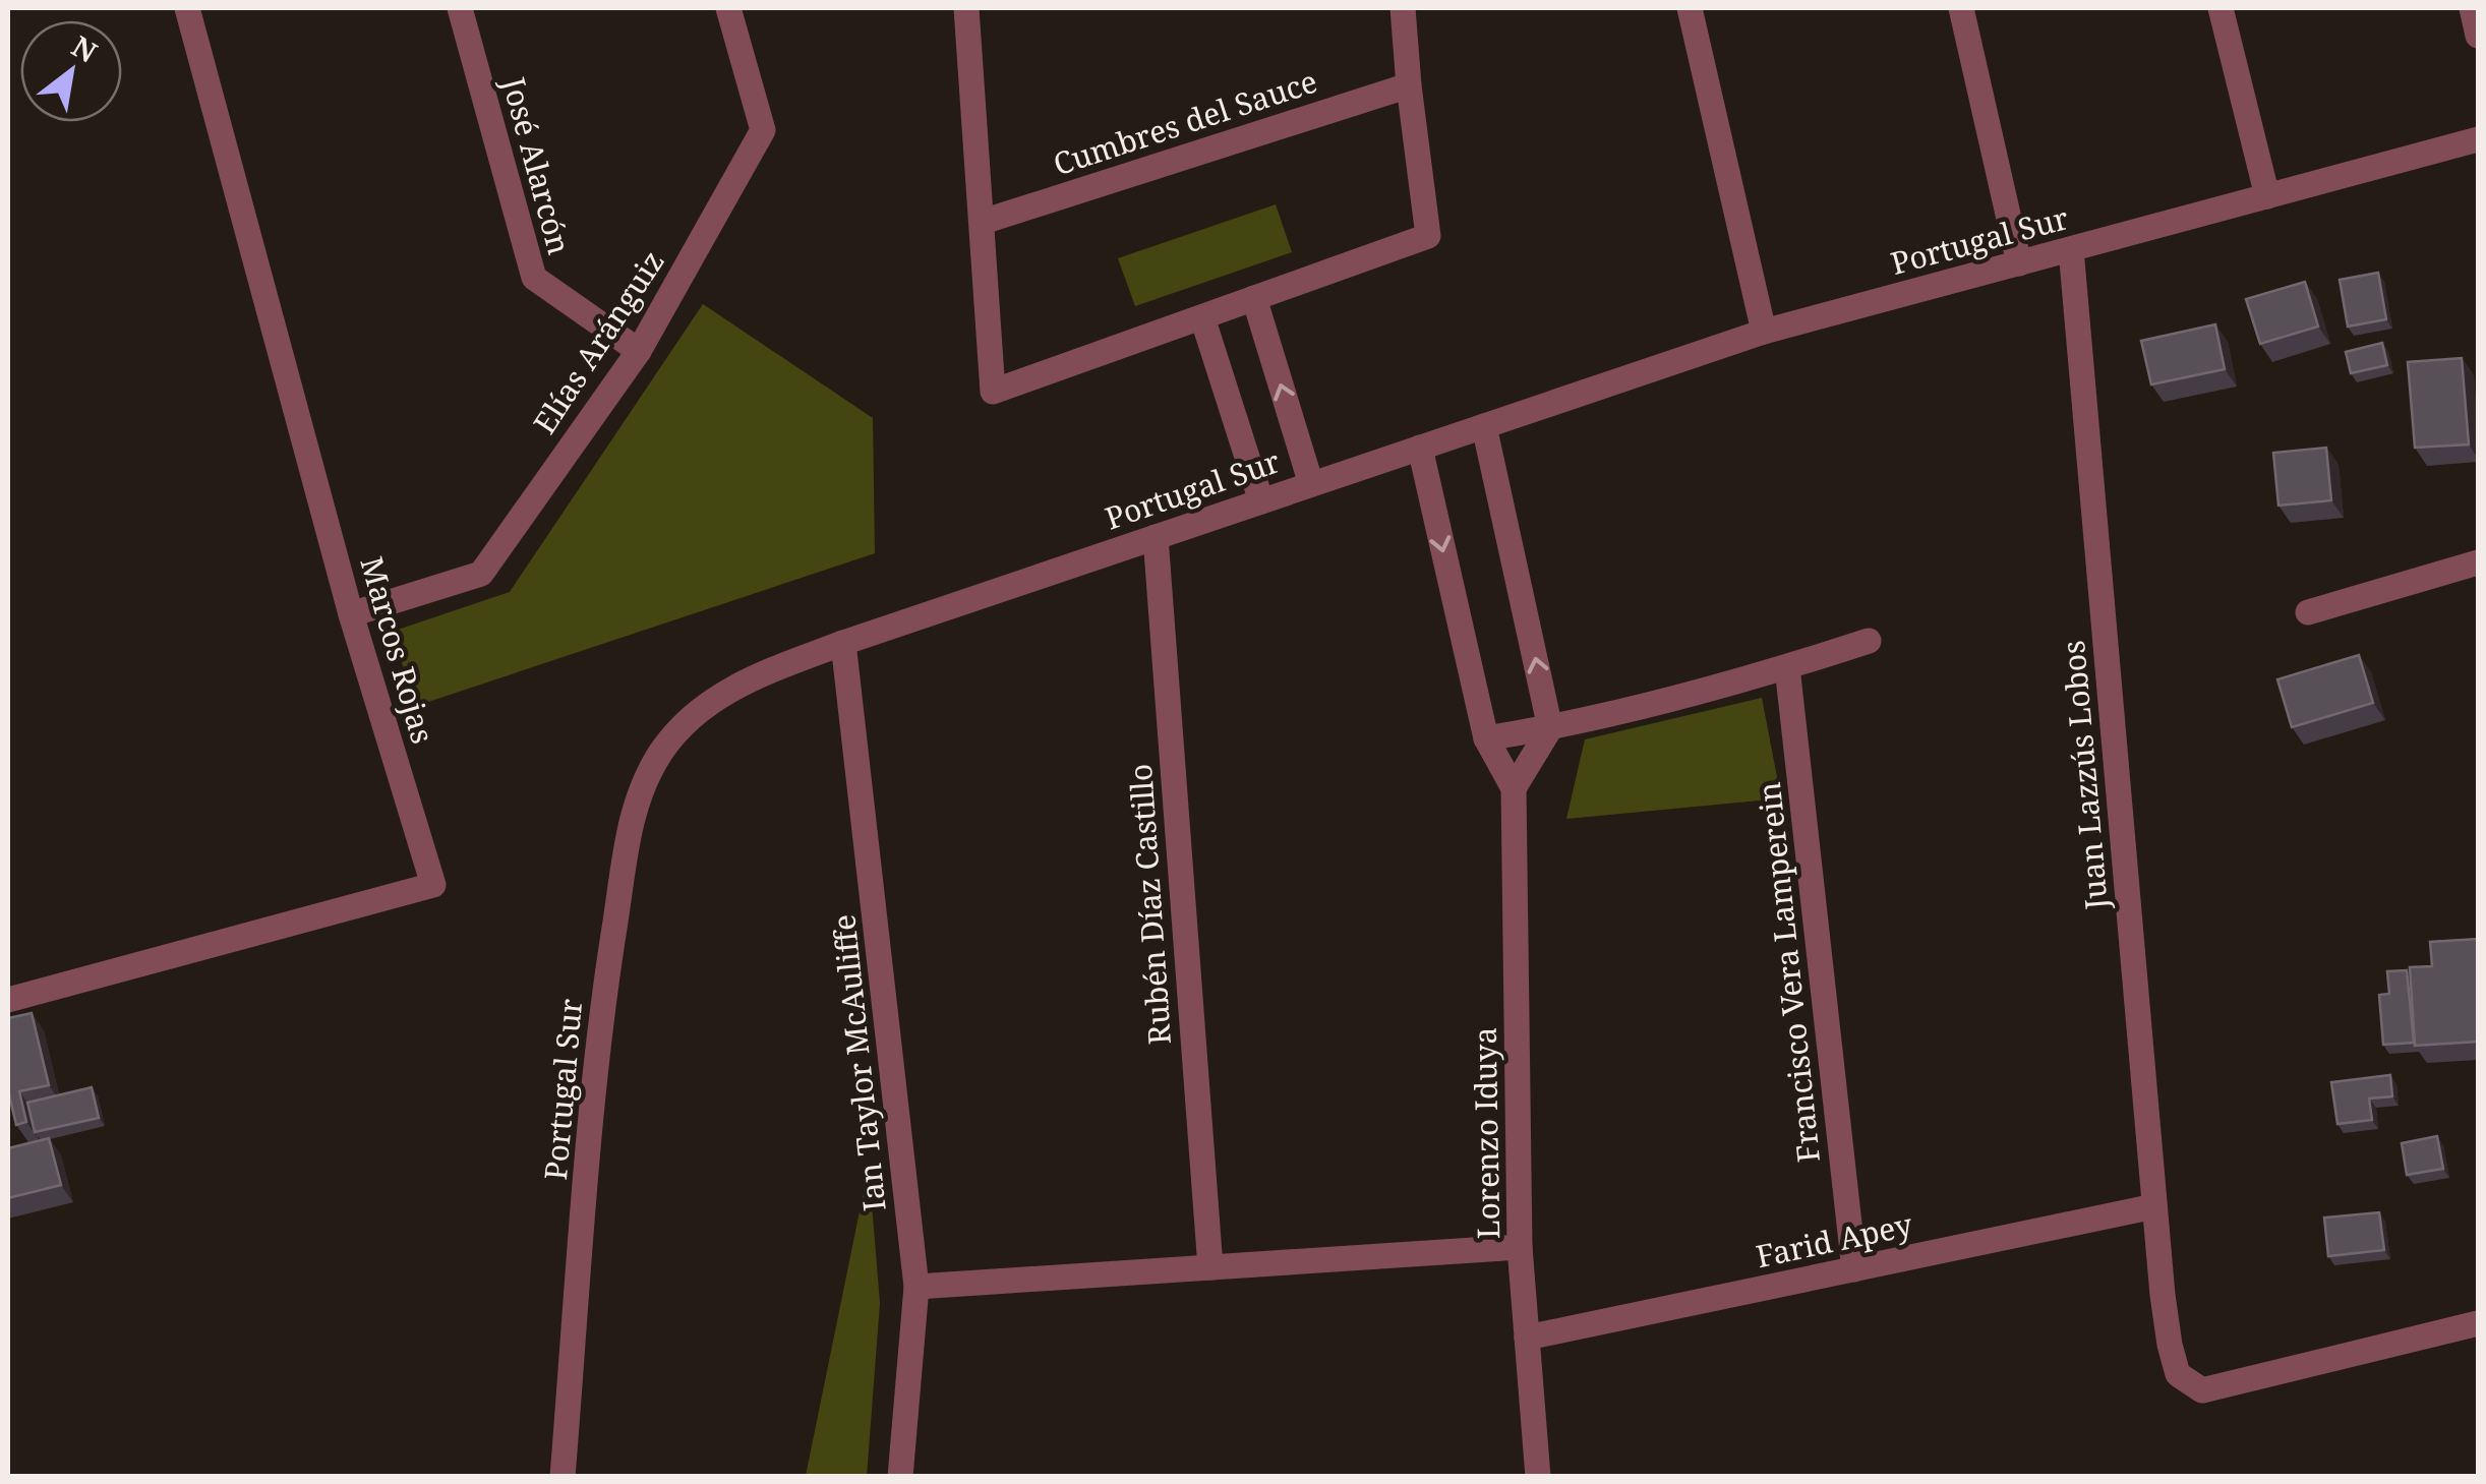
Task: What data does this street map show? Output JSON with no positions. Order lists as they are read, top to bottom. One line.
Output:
{"streets":{"street":["Cumbres del Sauce","José Alarcón","Portugal Sur","Elías Aránguiz","Marcos Rojas","Juan Lazzús Lobos","Rubén Díaz Castillo","Francisco Vera Lamperein","Ian Taylor McAuliffe","Lorenzo Iduya","Farid Apey"]},"crossings":[["José Alarcón","Elías Aránguiz"],["Portugal Sur","Juan Lazzús Lobos"],["Portugal Sur","Rubén Díaz Castillo"],["Portugal Sur","Ian Taylor McAuliffe"],["Portugal Sur","Lorenzo Iduya"],["Elías Aránguiz","Marcos Rojas"],["Juan Lazzús Lobos","Farid Apey"],["Francisco Vera Lamperein","Farid Apey"],["Lorenzo Iduya","Farid Apey"]],"north":"top right"}
